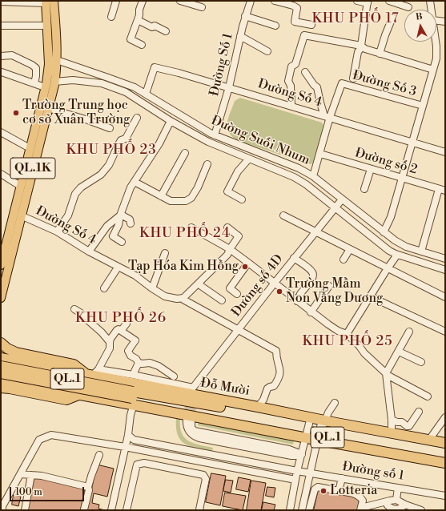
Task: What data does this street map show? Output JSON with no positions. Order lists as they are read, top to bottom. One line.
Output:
{"streets":{"highway":["QL.1","Đỗ Mười"],"main road":["QL.1K"],"street":["Đường Số 1","Đường Số 3","Đường Số 4","Đường Suối Nhum","Đường số 2","Đường số 4D","Đường số 1"]},"crossings":[["Đường Số 1","Đường Số 4"],["Đường Số 1","Đường Suối Nhum"],["Đường Số 3","Đường Số 4"],["Đường Số 3","Đường Suối Nhum"],["Đường Số 3","Đường số 2"],["Đường Số 4","Đường Suối Nhum"],["Đường Số 4","QL.1K"],["Đường Suối Nhum","QL.1K"],["Đường Suối Nhum","Đường số 4D"],["QL.1","Đỗ Mười"]],"districts":["KHU PHỐ 17","KHU PHỐ 23","KHU PHỐ 24","KHU PHỐ 26","KHU PHỐ 25"],"places":["Trường Trung học cơ sở Xuân Trường","Tạp Hóa Kim Hồng","Trường Mầm Non Vầng Dương","Lotteria"],"scale_bar":"100 m","north":"top"}
